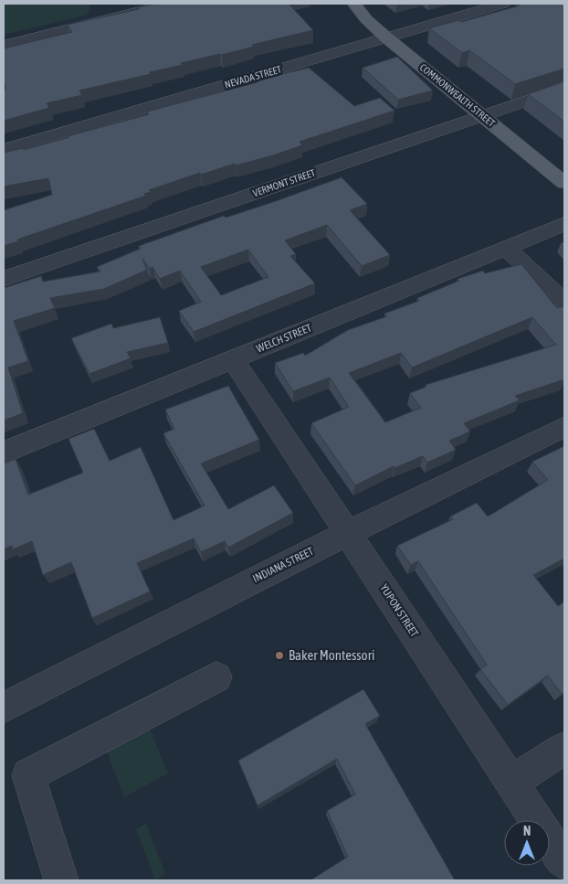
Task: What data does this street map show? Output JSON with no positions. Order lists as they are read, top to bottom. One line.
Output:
{"streets":{"main road":["COMMONWEALTH STREET"],"street":["NEVADA STREET","VERMONT STREET","WELCH STREET","INDIANA STREET","YUPON STREET"]},"crossings":[["NEVADA STREET","COMMONWEALTH STREET"],["COMMONWEALTH STREET","VERMONT STREET"],["WELCH STREET","YUPON STREET"],["INDIANA STREET","YUPON STREET"]],"places":["Baker Montessori"],"north":"top"}
